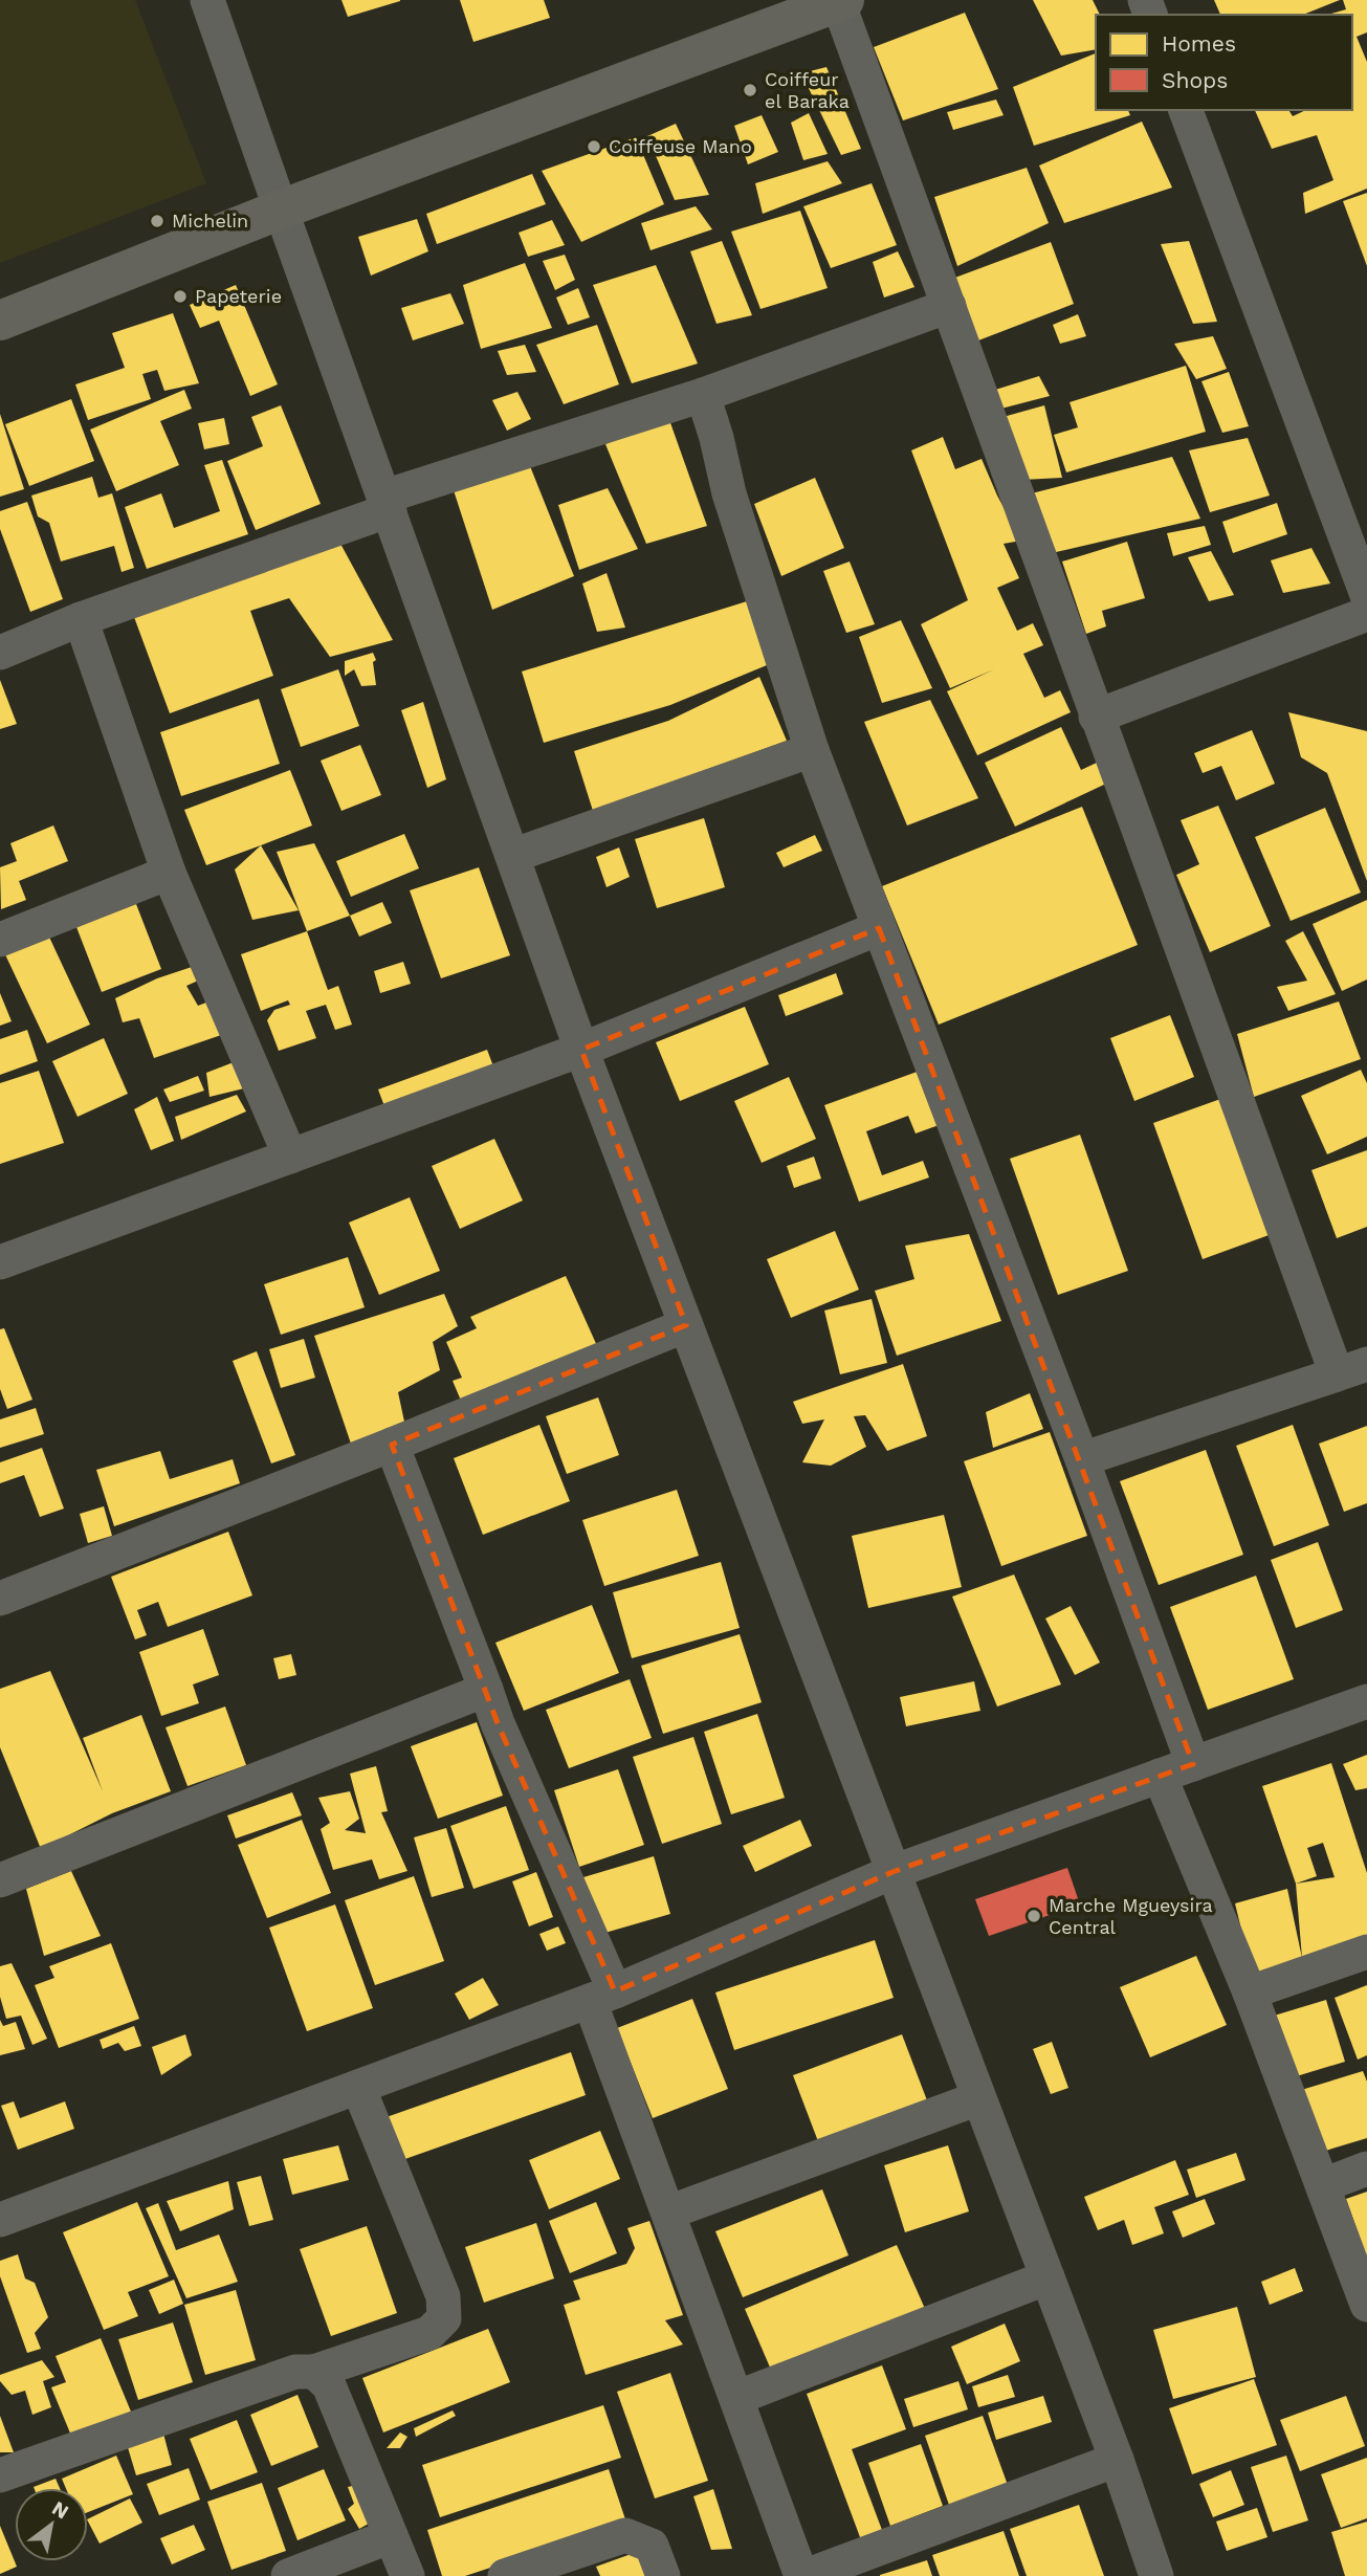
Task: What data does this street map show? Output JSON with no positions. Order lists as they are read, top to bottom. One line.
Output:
{"places":["Coiffeur el Baraka","Coiffeuse Mano","Michelin","Papeterie","Marche Mgueysira Central"],"legend":["Homes","Shops"],"north":"top right"}
